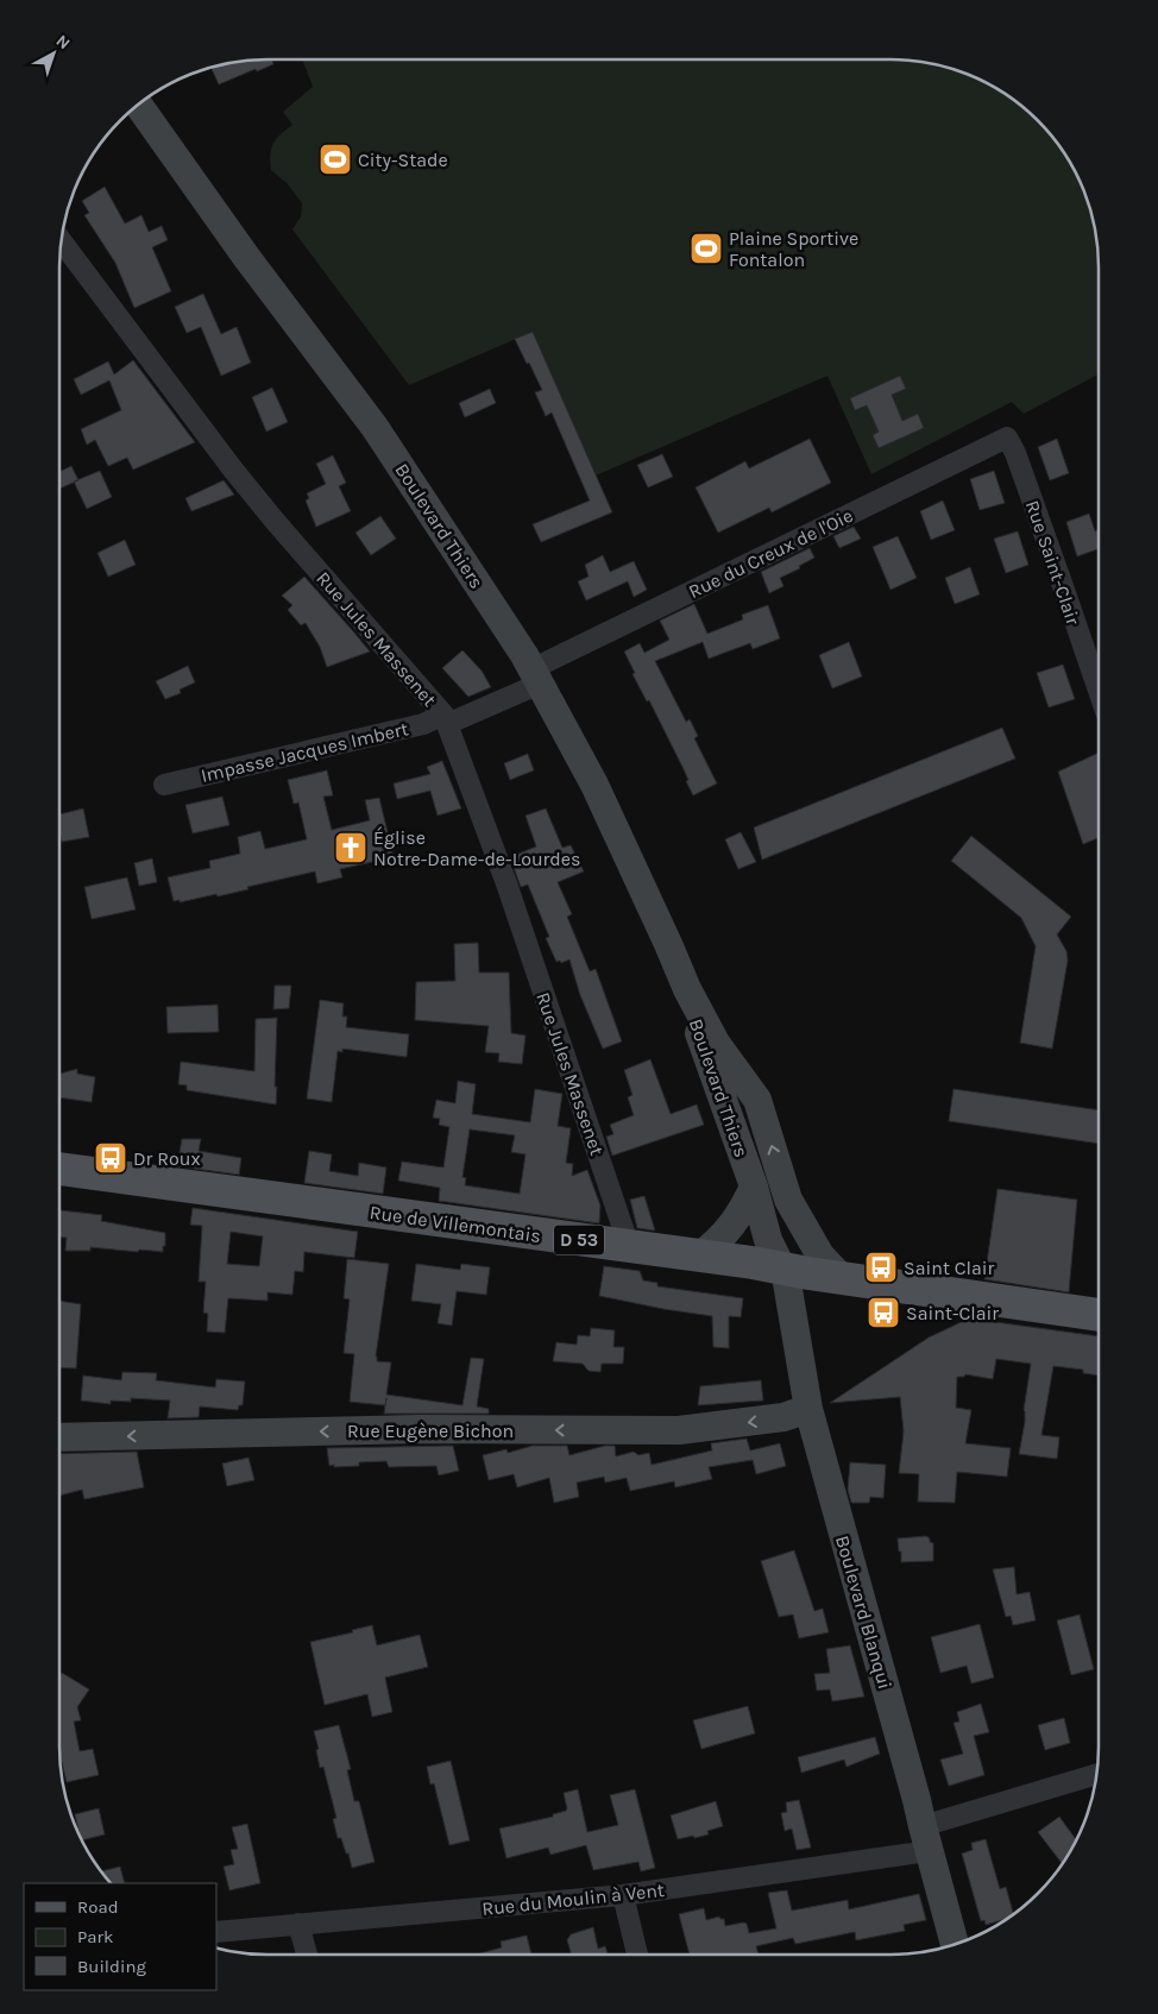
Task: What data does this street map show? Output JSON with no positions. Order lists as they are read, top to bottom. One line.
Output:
{"streets":{"main road":["Boulevard Thiers","Rue de Villemontais","D 53","Rue Eugène Bichon","Boulevard Blanqui"],"street":["Rue du Creux de l'Oie","Rue Saint-Clair","Rue Jules Massenet","Impasse Jacques Imbert","Rue du Moulin à Vent"]},"crossings":[["Boulevard Thiers","Rue du Creux de l'Oie"],["Boulevard Thiers","Rue de Villemontais"],["Boulevard Thiers","Boulevard Blanqui"],["Rue du Creux de l'Oie","Rue Saint-Clair"],["Rue du Creux de l'Oie","Rue Jules Massenet"],["Rue du Creux de l'Oie","Impasse Jacques Imbert"],["Rue Jules Massenet","Impasse Jacques Imbert"],["Rue Jules Massenet","Rue de Villemontais"],["Rue de Villemontais","Boulevard Blanqui"],["Rue Eugène Bichon","Boulevard Blanqui"],["Boulevard Blanqui","Rue du Moulin à Vent"]],"one_way":["Rue Eugène Bichon"],"places":{"sports":["City-Stade","Plaine Sportive Fontalon"],"church":["Église Notre-Dame-de-Lourdes"],"bus stop":["Dr Roux","Saint Clair","Saint-Clair"]},"legend":["Road","Park","Building"],"north":"top right"}
